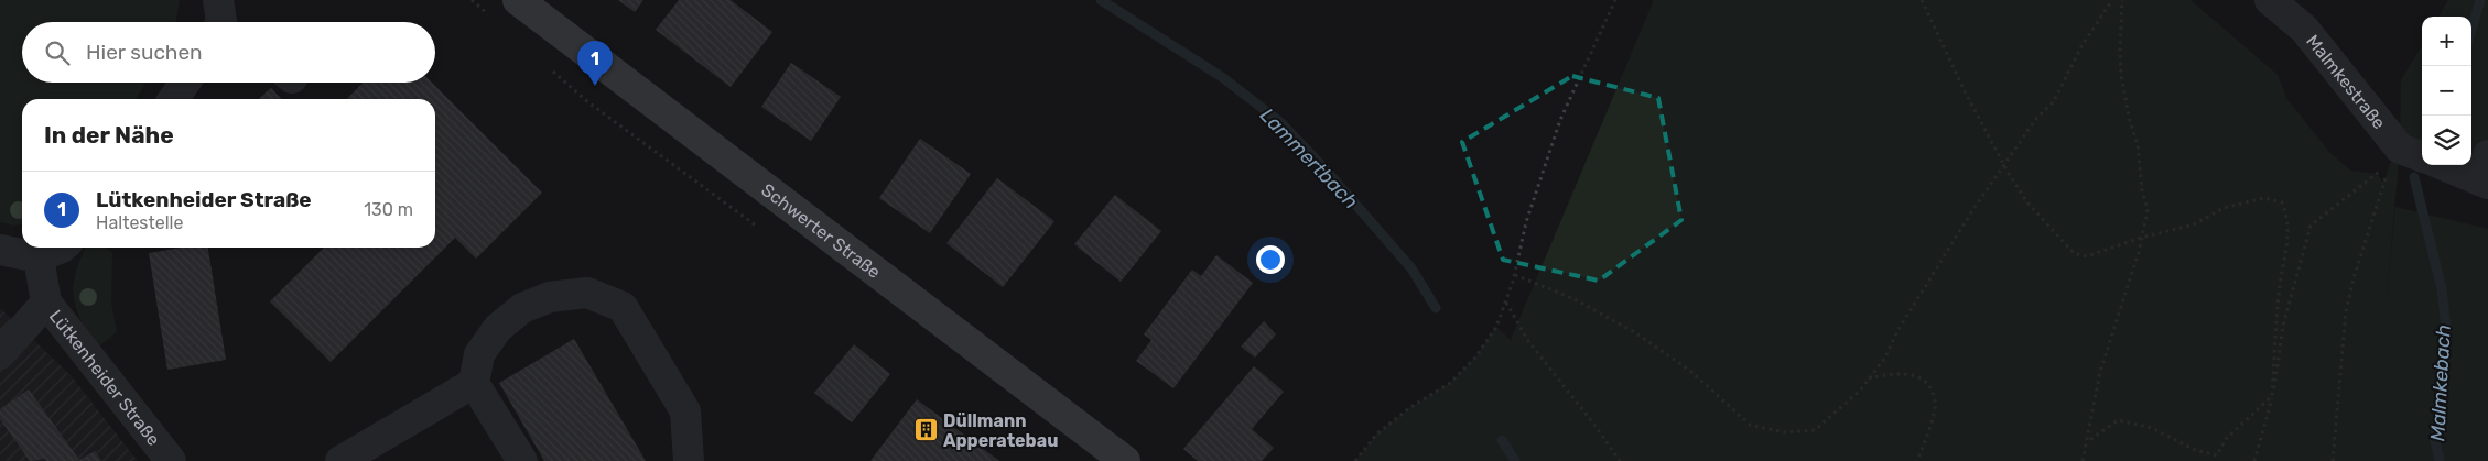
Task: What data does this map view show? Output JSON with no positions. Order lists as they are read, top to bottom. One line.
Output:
{"streets":{"main road":["Schwerter Straße"],"street":["Malmkestraße","Lütkenheider Straße"]},"water":["Lammertbach","Malmkebach"],"places":{"building":["Düllmann Apperatebau"]},"page":{"map_buttons":["+","−"],"search":"Hier suchen","pins":"1","heading":"In der Nähe","list":[{"mark":"1","name":"Lütkenheider Straße","note":"Haltestelle","value":"130 m"}]}}
